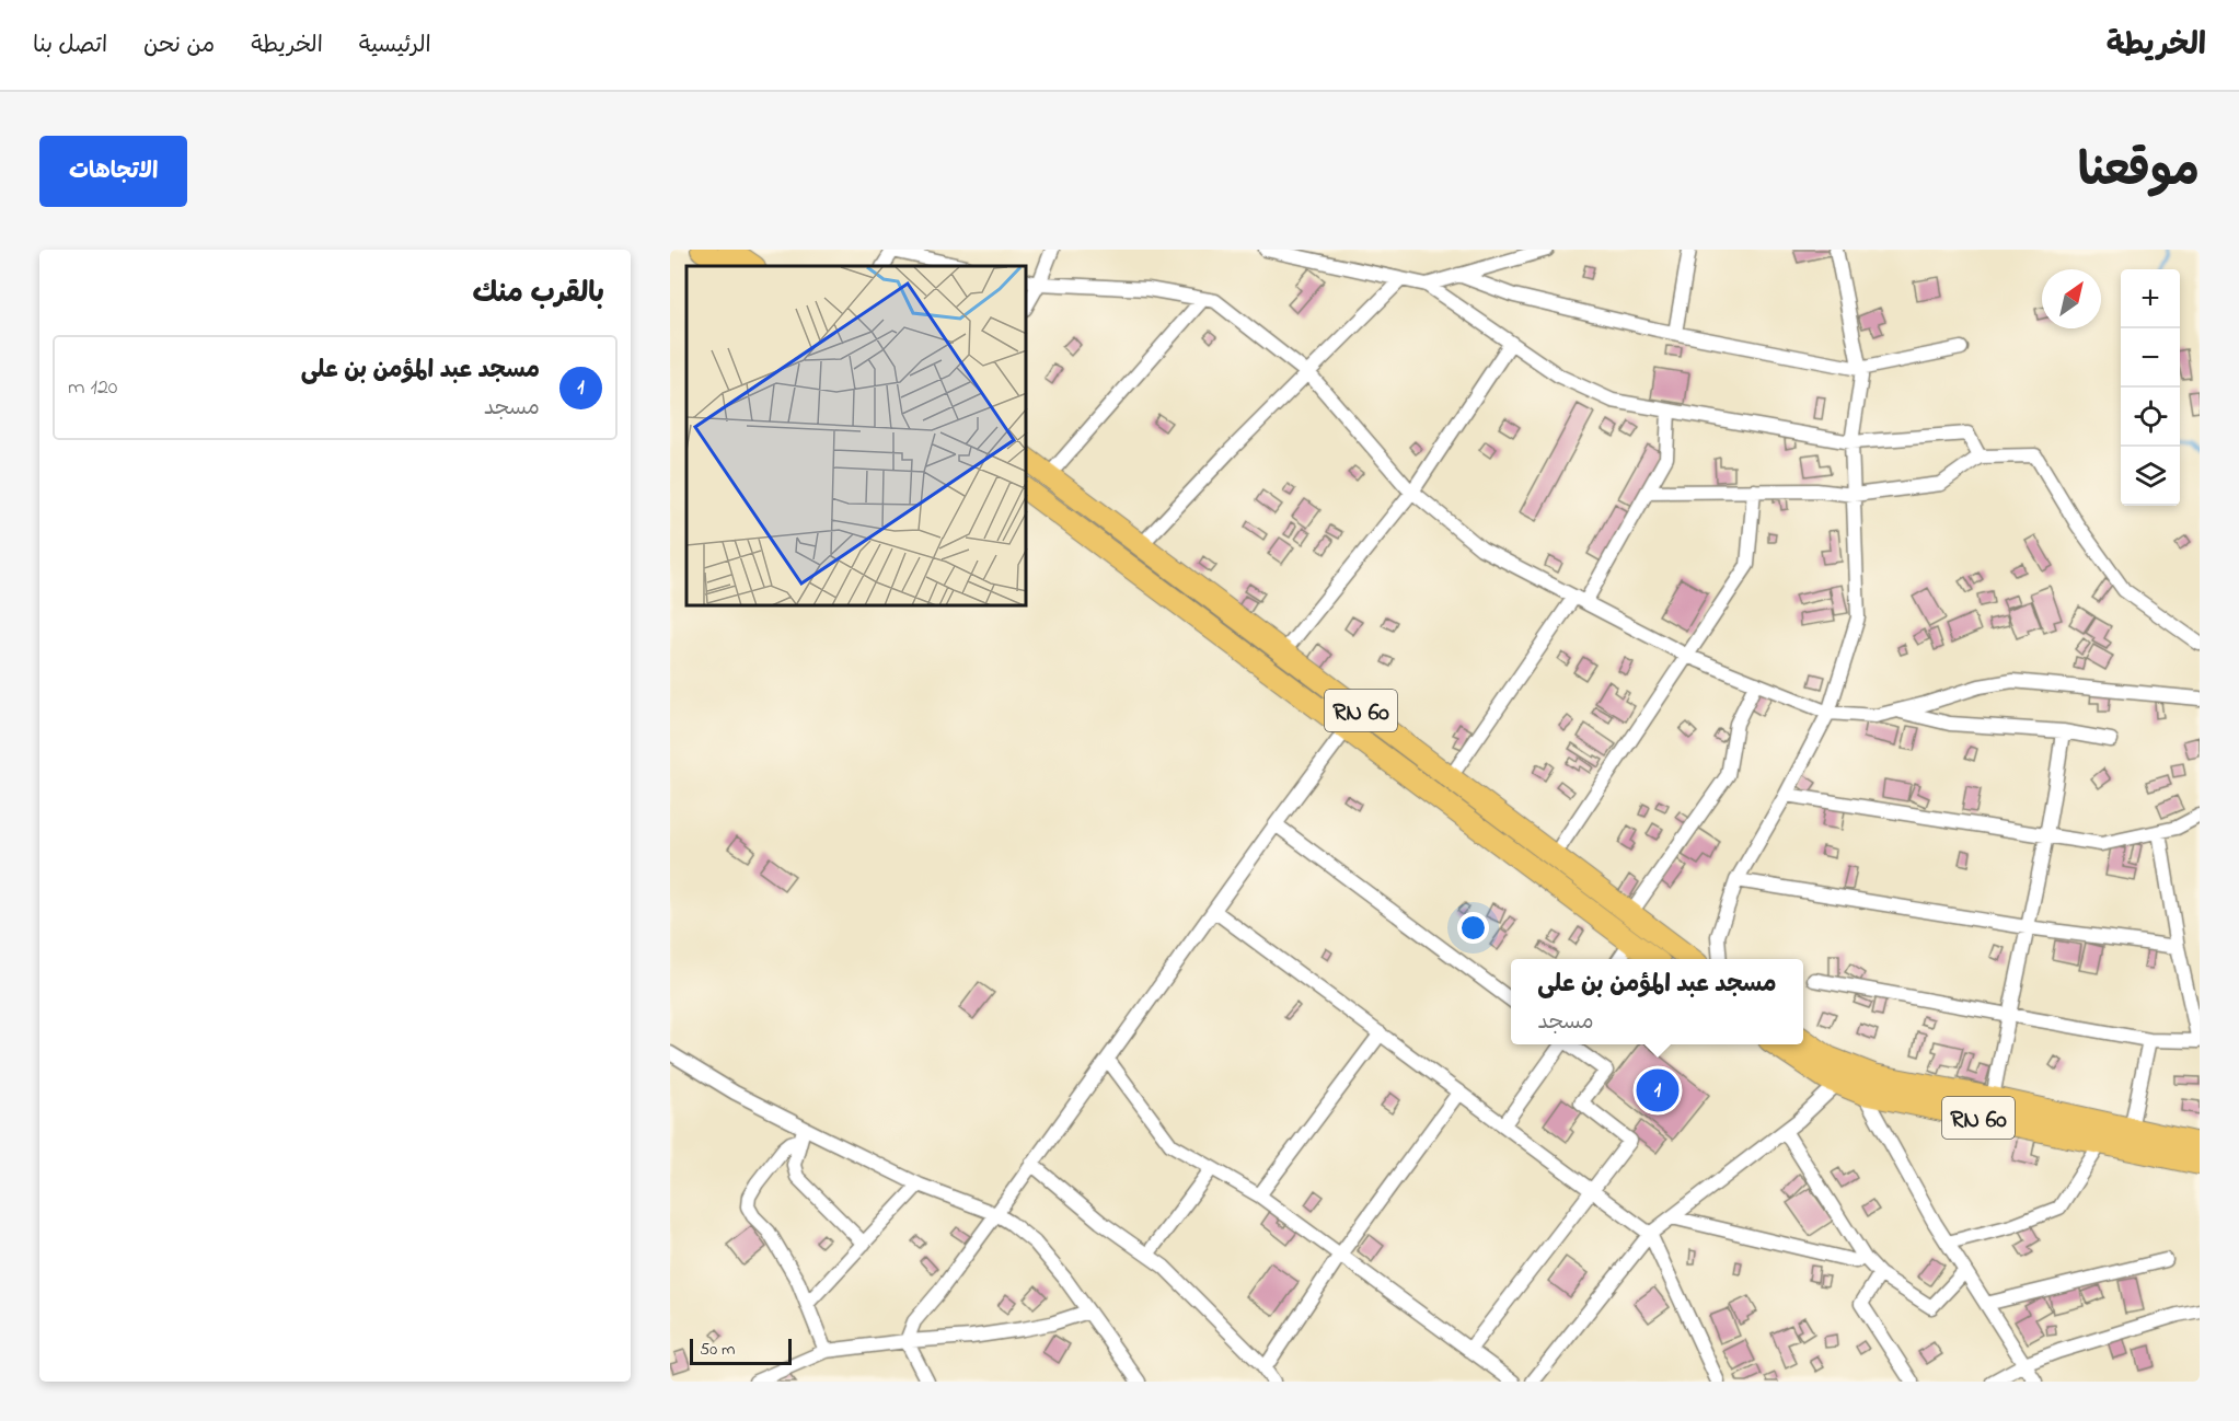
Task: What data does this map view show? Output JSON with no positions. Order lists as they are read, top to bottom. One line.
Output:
{"streets":{"main road":["RN 60"]},"scale_bar":"50 m","north":"top right","page":{"header":"الخريطة","nav":["الرئيسية","الخريطة","من نحن","اتصل بنا"],"title":"موقعنا","buttons":"الاتجاهات","heading":"بالقرب منك","map_buttons":["+","−"],"list":[{"mark":"1","name":"مسجد عبد المؤمن بن على","note":"مسجد","value":"120 m"}],"popup":["مسجد عبد المؤمن بن على","مسجد"],"pins":"1","scale":"50 m"}}
